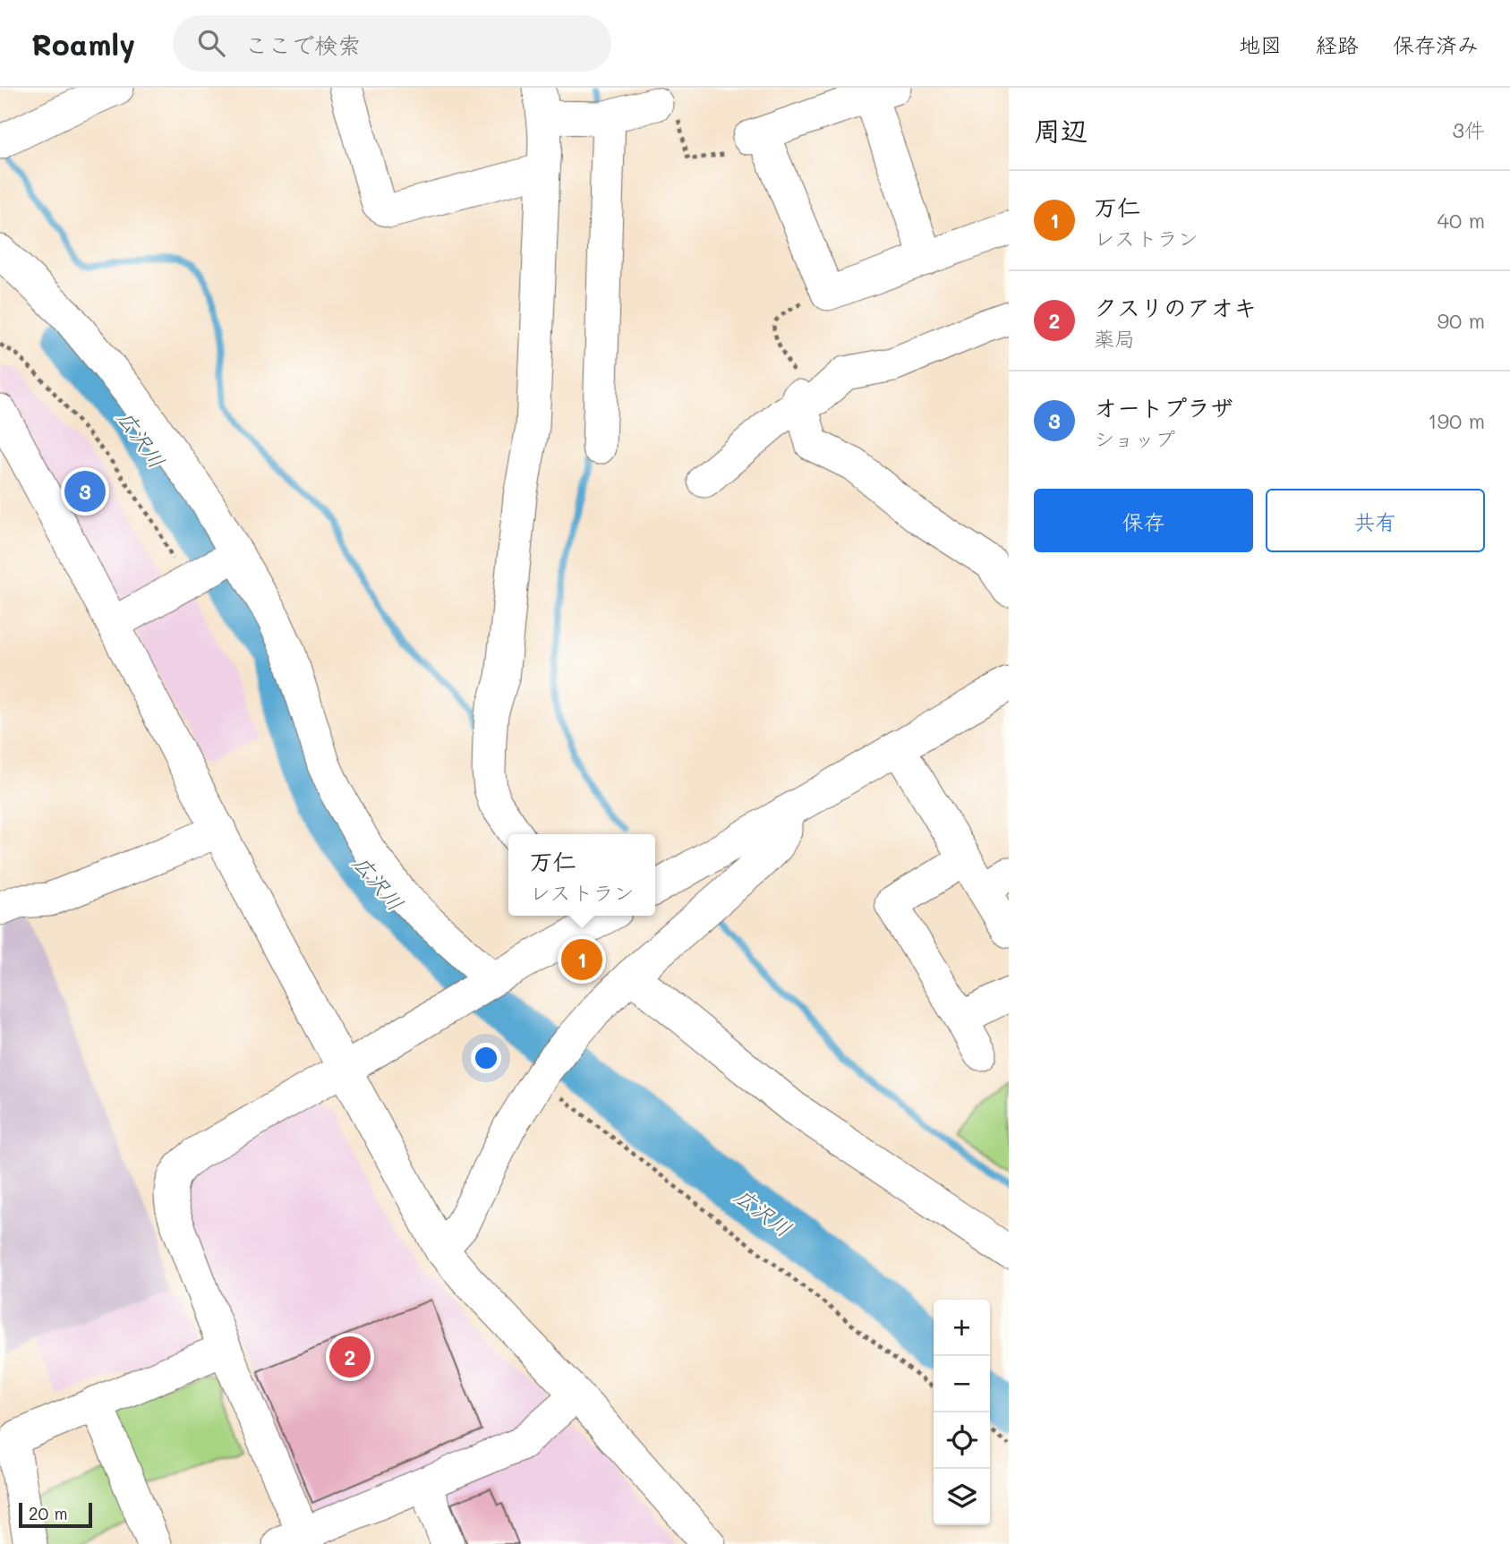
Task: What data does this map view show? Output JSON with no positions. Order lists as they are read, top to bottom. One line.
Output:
{"water":["広沢川"],"scale_bar":"20 m","page":{"header":"Roamly","search":"ここで検索","nav":["地図","経路","保存済み"],"heading":["周辺","3件"],"list":[{"mark":"1","name":"万仁","note":"レストラン","value":"40 m"},{"mark":"2","name":"クスリのアオキ","note":"薬局","value":"90 m"},{"mark":"3","name":"オートプラザ","note":"ショップ","value":"190 m"}],"pins":["3","1","2"],"buttons":["保存","共有"],"popup":["万仁","レストラン"],"map_buttons":["+","−"],"scale":"20 m"}}
